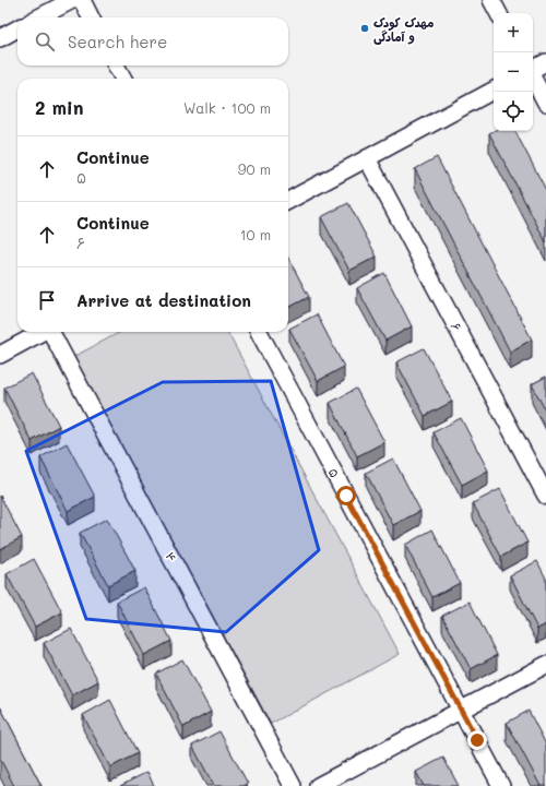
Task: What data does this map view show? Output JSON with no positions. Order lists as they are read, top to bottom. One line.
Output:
{"streets":{"street":["۶","۵","۴"]},"places":["مهدک کودک و آمادگی"],"page":{"map_buttons":["+","−"],"search":"Search here","heading":["2 min","Walk · 100 m"],"list":[["Continue","۵","90 m"],["Continue","۶","10 m"],"Arrive at destination"]}}
